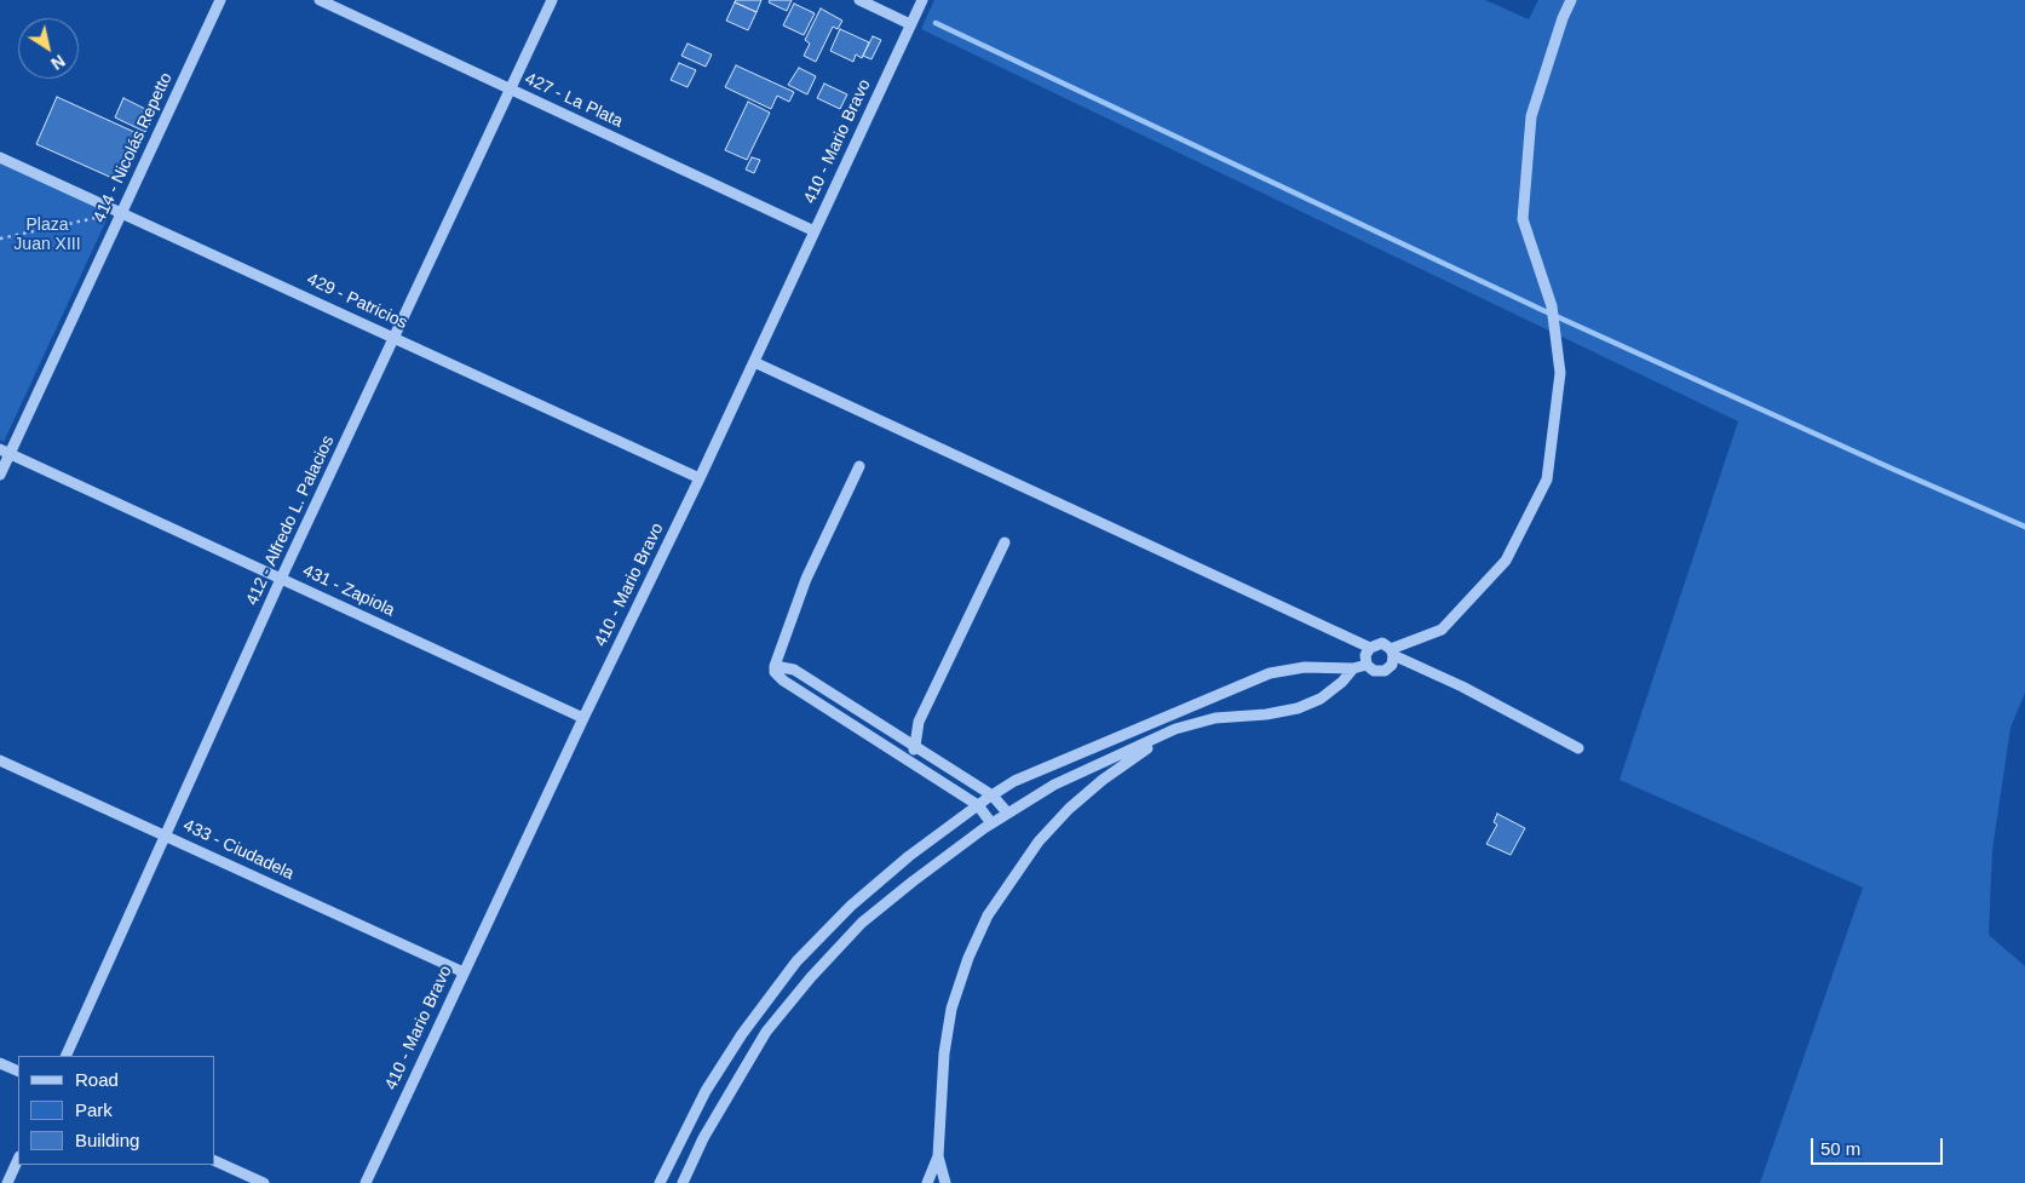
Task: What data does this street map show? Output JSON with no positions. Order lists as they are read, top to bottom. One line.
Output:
{"streets":{"street":["427 - La Plata","410 - Mario Bravo","414 - Nicolás Repetto","429 - Patricios","412 - Alfredo L. Palacios","431 - Zapiola","433 - Ciudadela"]},"crossings":[["427 - La Plata","410 - Mario Bravo"],["427 - La Plata","412 - Alfredo L. Palacios"],["410 - Mario Bravo","429 - Patricios"],["410 - Mario Bravo","431 - Zapiola"],["410 - Mario Bravo","433 - Ciudadela"],["414 - Nicolás Repetto","429 - Patricios"],["414 - Nicolás Repetto","431 - Zapiola"],["429 - Patricios","412 - Alfredo L. Palacios"],["412 - Alfredo L. Palacios","431 - Zapiola"],["412 - Alfredo L. Palacios","433 - Ciudadela"]],"parks":["Plaza Juan XIII"],"legend":["Road","Park","Building"],"scale_bar":"50 m","north":"bottom right"}
